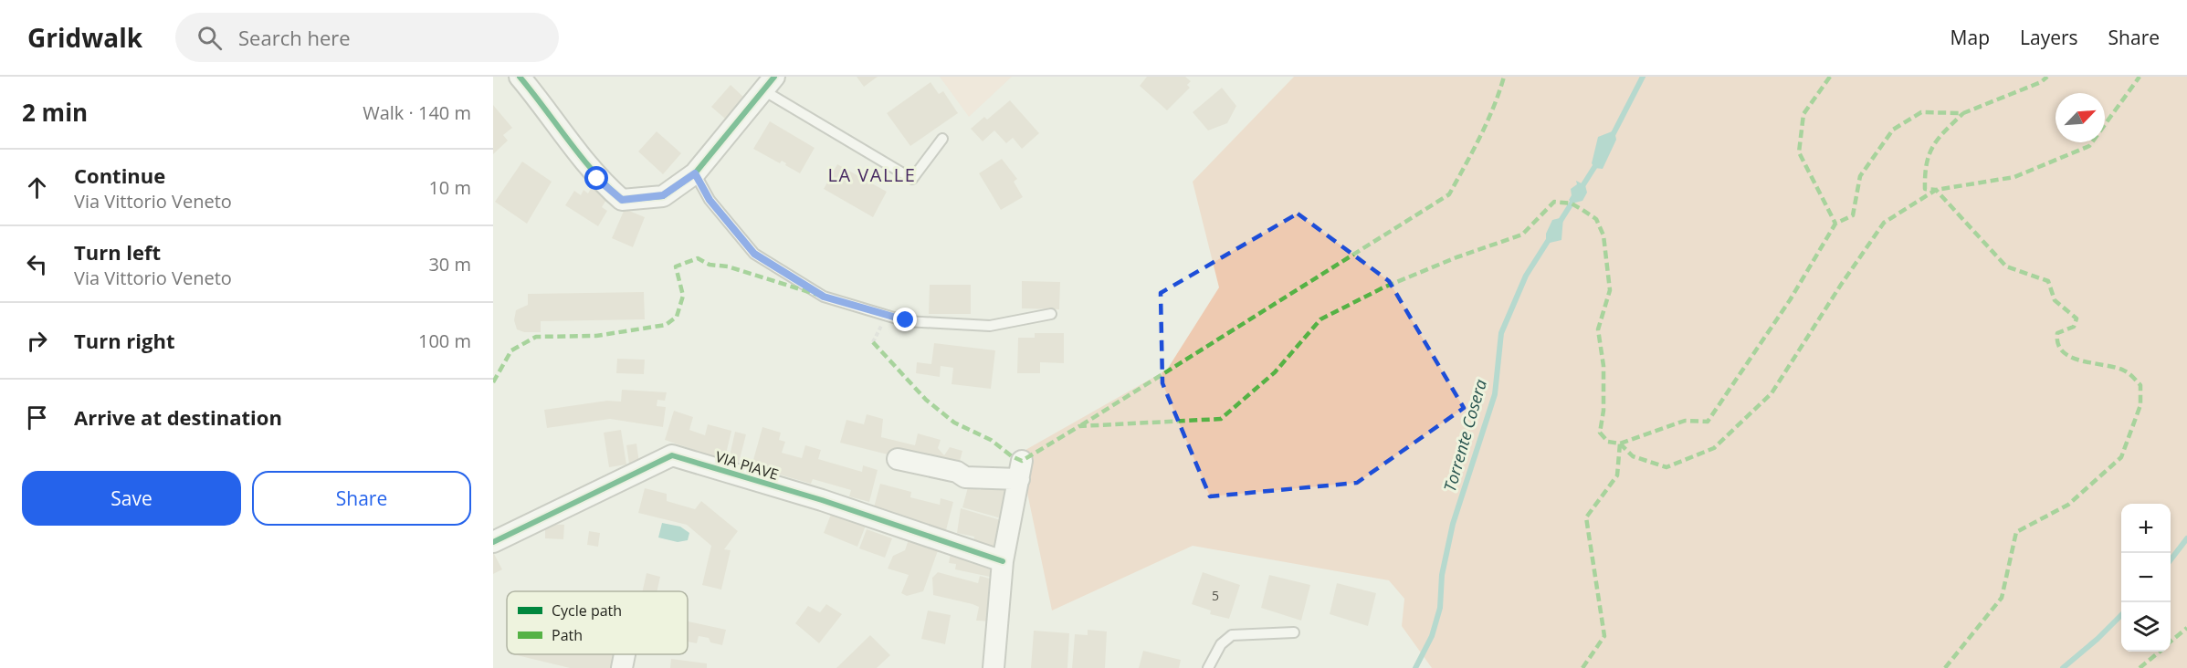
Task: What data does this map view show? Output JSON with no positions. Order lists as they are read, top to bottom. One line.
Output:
{"streets":{"street":["VIA PIAVE"]},"districts":["LA VALLE"],"water":["Torrente Cosera"],"house_numbers":["5"],"legend":["Cycle path","Path"],"north":"top right","page":{"header":"Gridwalk","search":"Search here","nav":["Map","Layers","Share"],"heading":["2 min","Walk · 140 m"],"list":[["Continue","Via Vittorio Veneto","10 m"],["Turn left","Via Vittorio Veneto","30 m"],["Turn right","100 m"],"Arrive at destination"],"buttons":["Save","Share"],"map_buttons":["+","−"]}}
